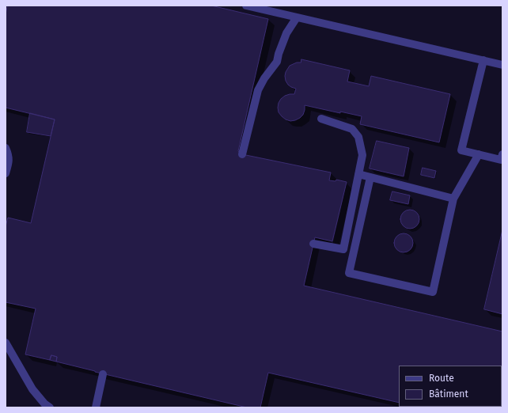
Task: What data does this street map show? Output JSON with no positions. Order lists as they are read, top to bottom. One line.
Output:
{"legend":["Route","Bâtiment"]}
